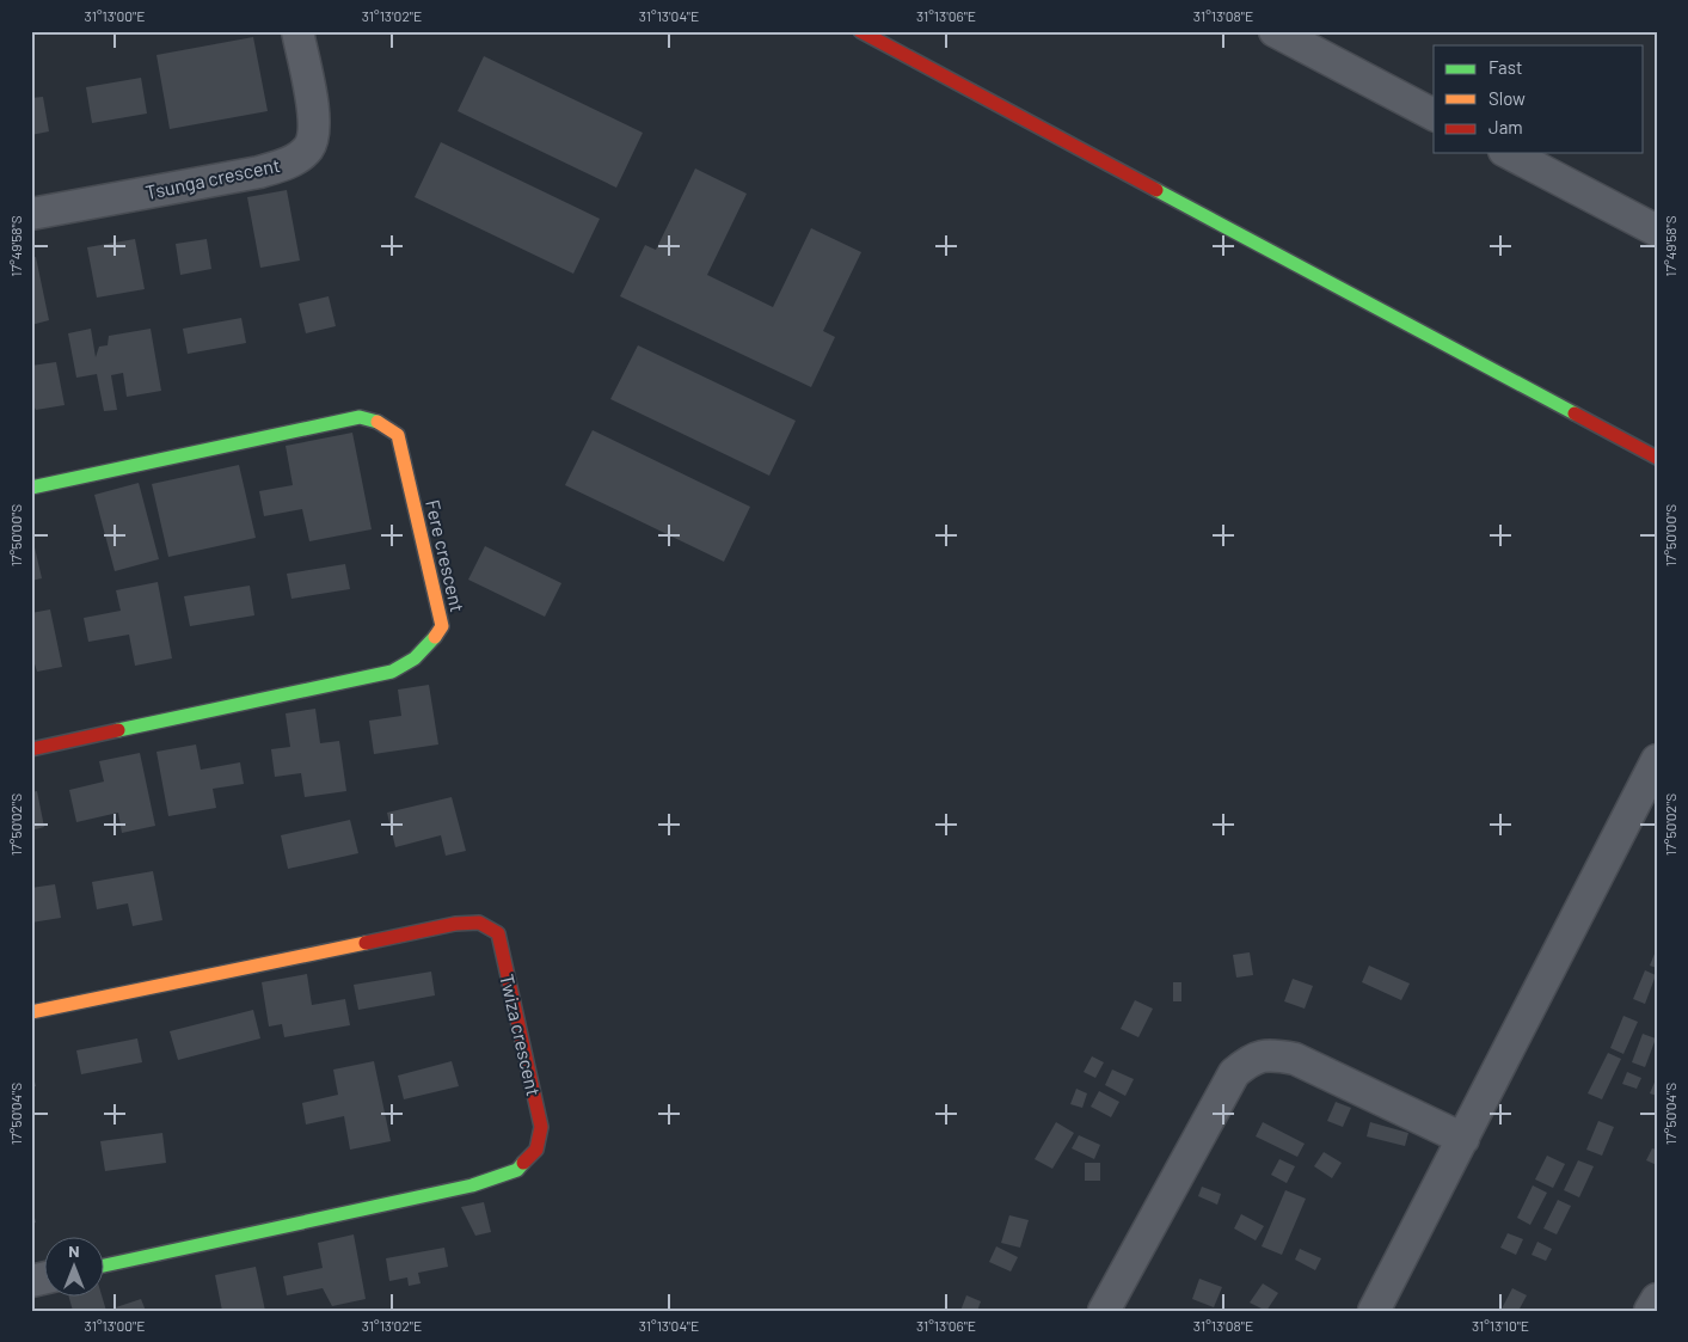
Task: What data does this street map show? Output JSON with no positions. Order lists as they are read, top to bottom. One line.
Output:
{"streets":{"street":["Tsunga crescent","Fere crescent","Twiza crescent"]},"legend":["Fast","Slow","Jam"],"north":"top","coordinates":["31°13'00\"E","31°13'02\"E","31°13'04\"E","31°13'06\"E","31°13'08\"E","17°49'58\"S","17°50'00\"S","17°50'02\"S","17°50'04\"S","31°13'10\"E"]}
